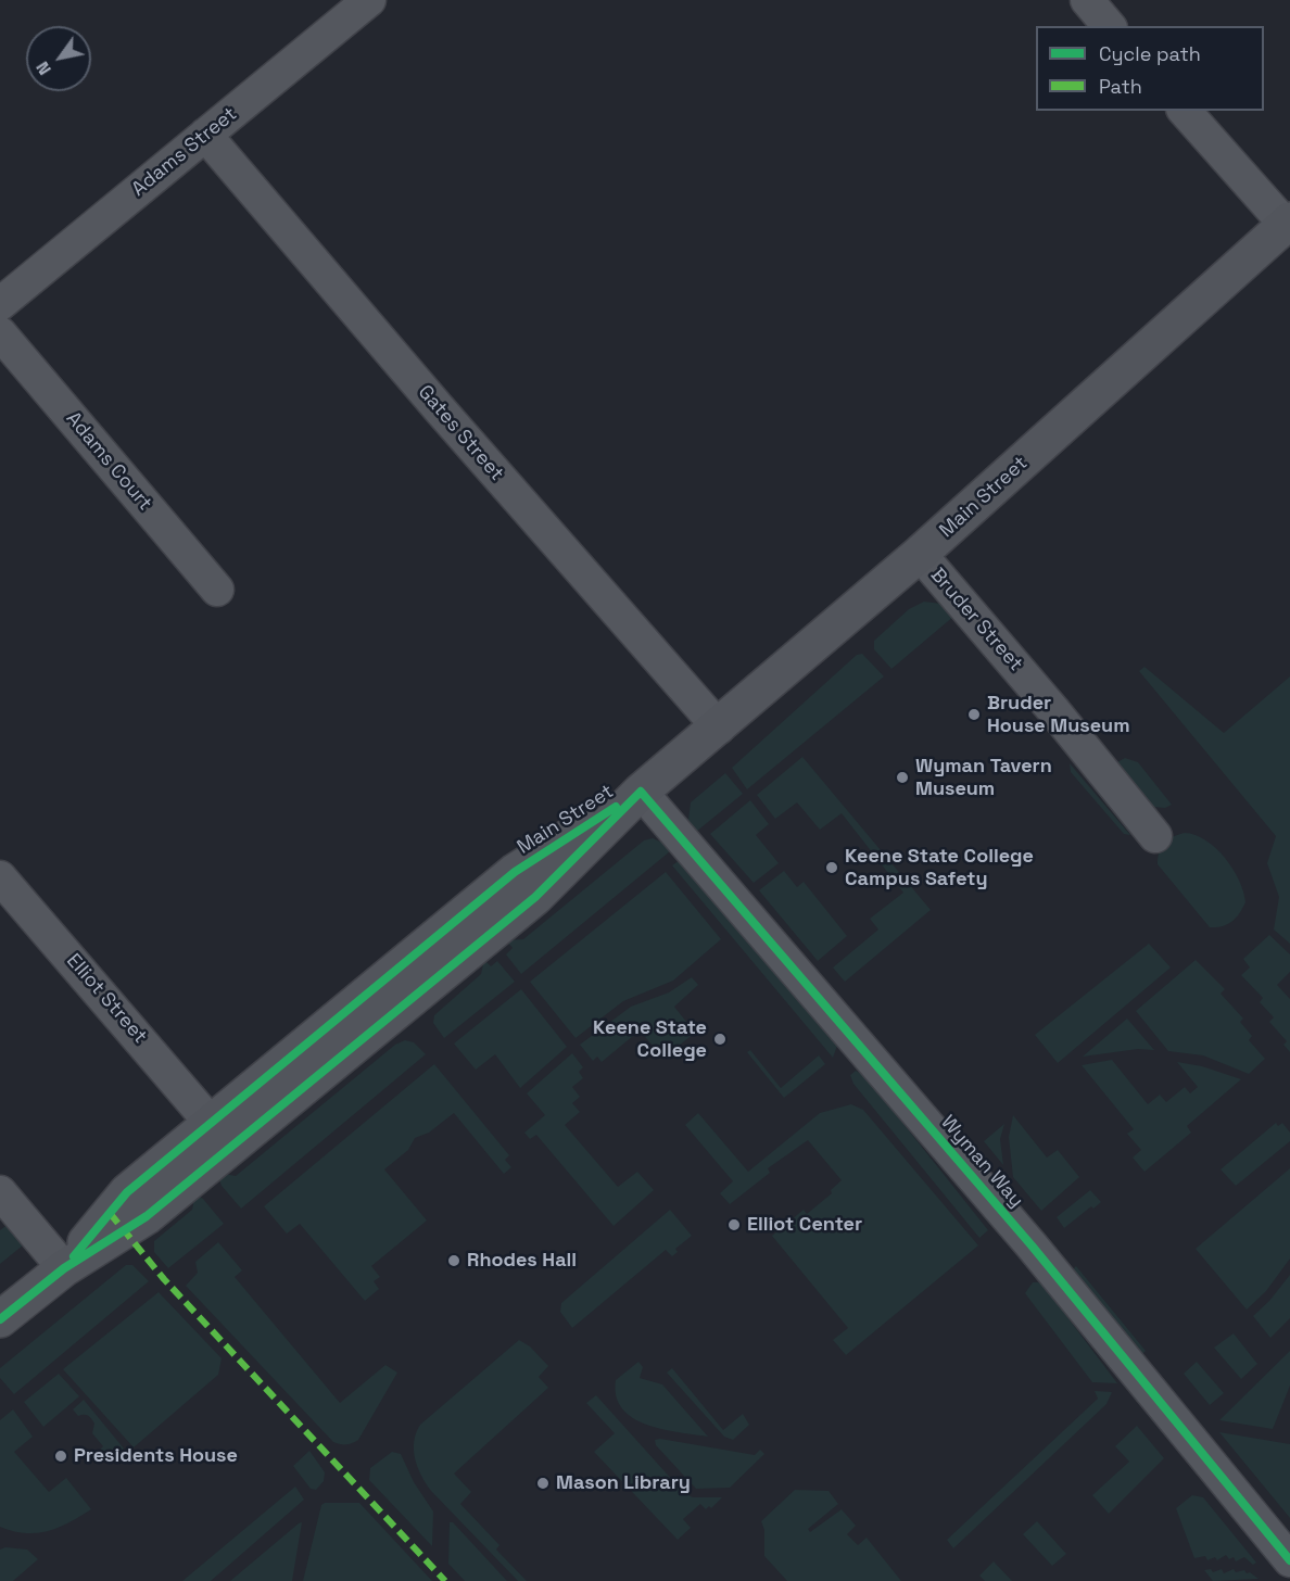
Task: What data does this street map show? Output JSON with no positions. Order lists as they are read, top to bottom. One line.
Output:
{"streets":{"main road":["Main Street"],"street":["Adams Street","Gates Street","Adams Court","Bruder Street","Elliot Street","Wyman Way"]},"crossings":[["Adams Street","Gates Street"],["Gates Street","Main Street"],["Main Street","Bruder Street"],["Main Street","Elliot Street"],["Main Street","Wyman Way"]],"places":["Bruder House Museum","Wyman Tavern Museum","Keene State College Campus Safety","Keene State College","Elliot Center","Rhodes Hall","Presidents House","Mason Library"],"legend":["Cycle path","Path"],"north":"bottom left"}
